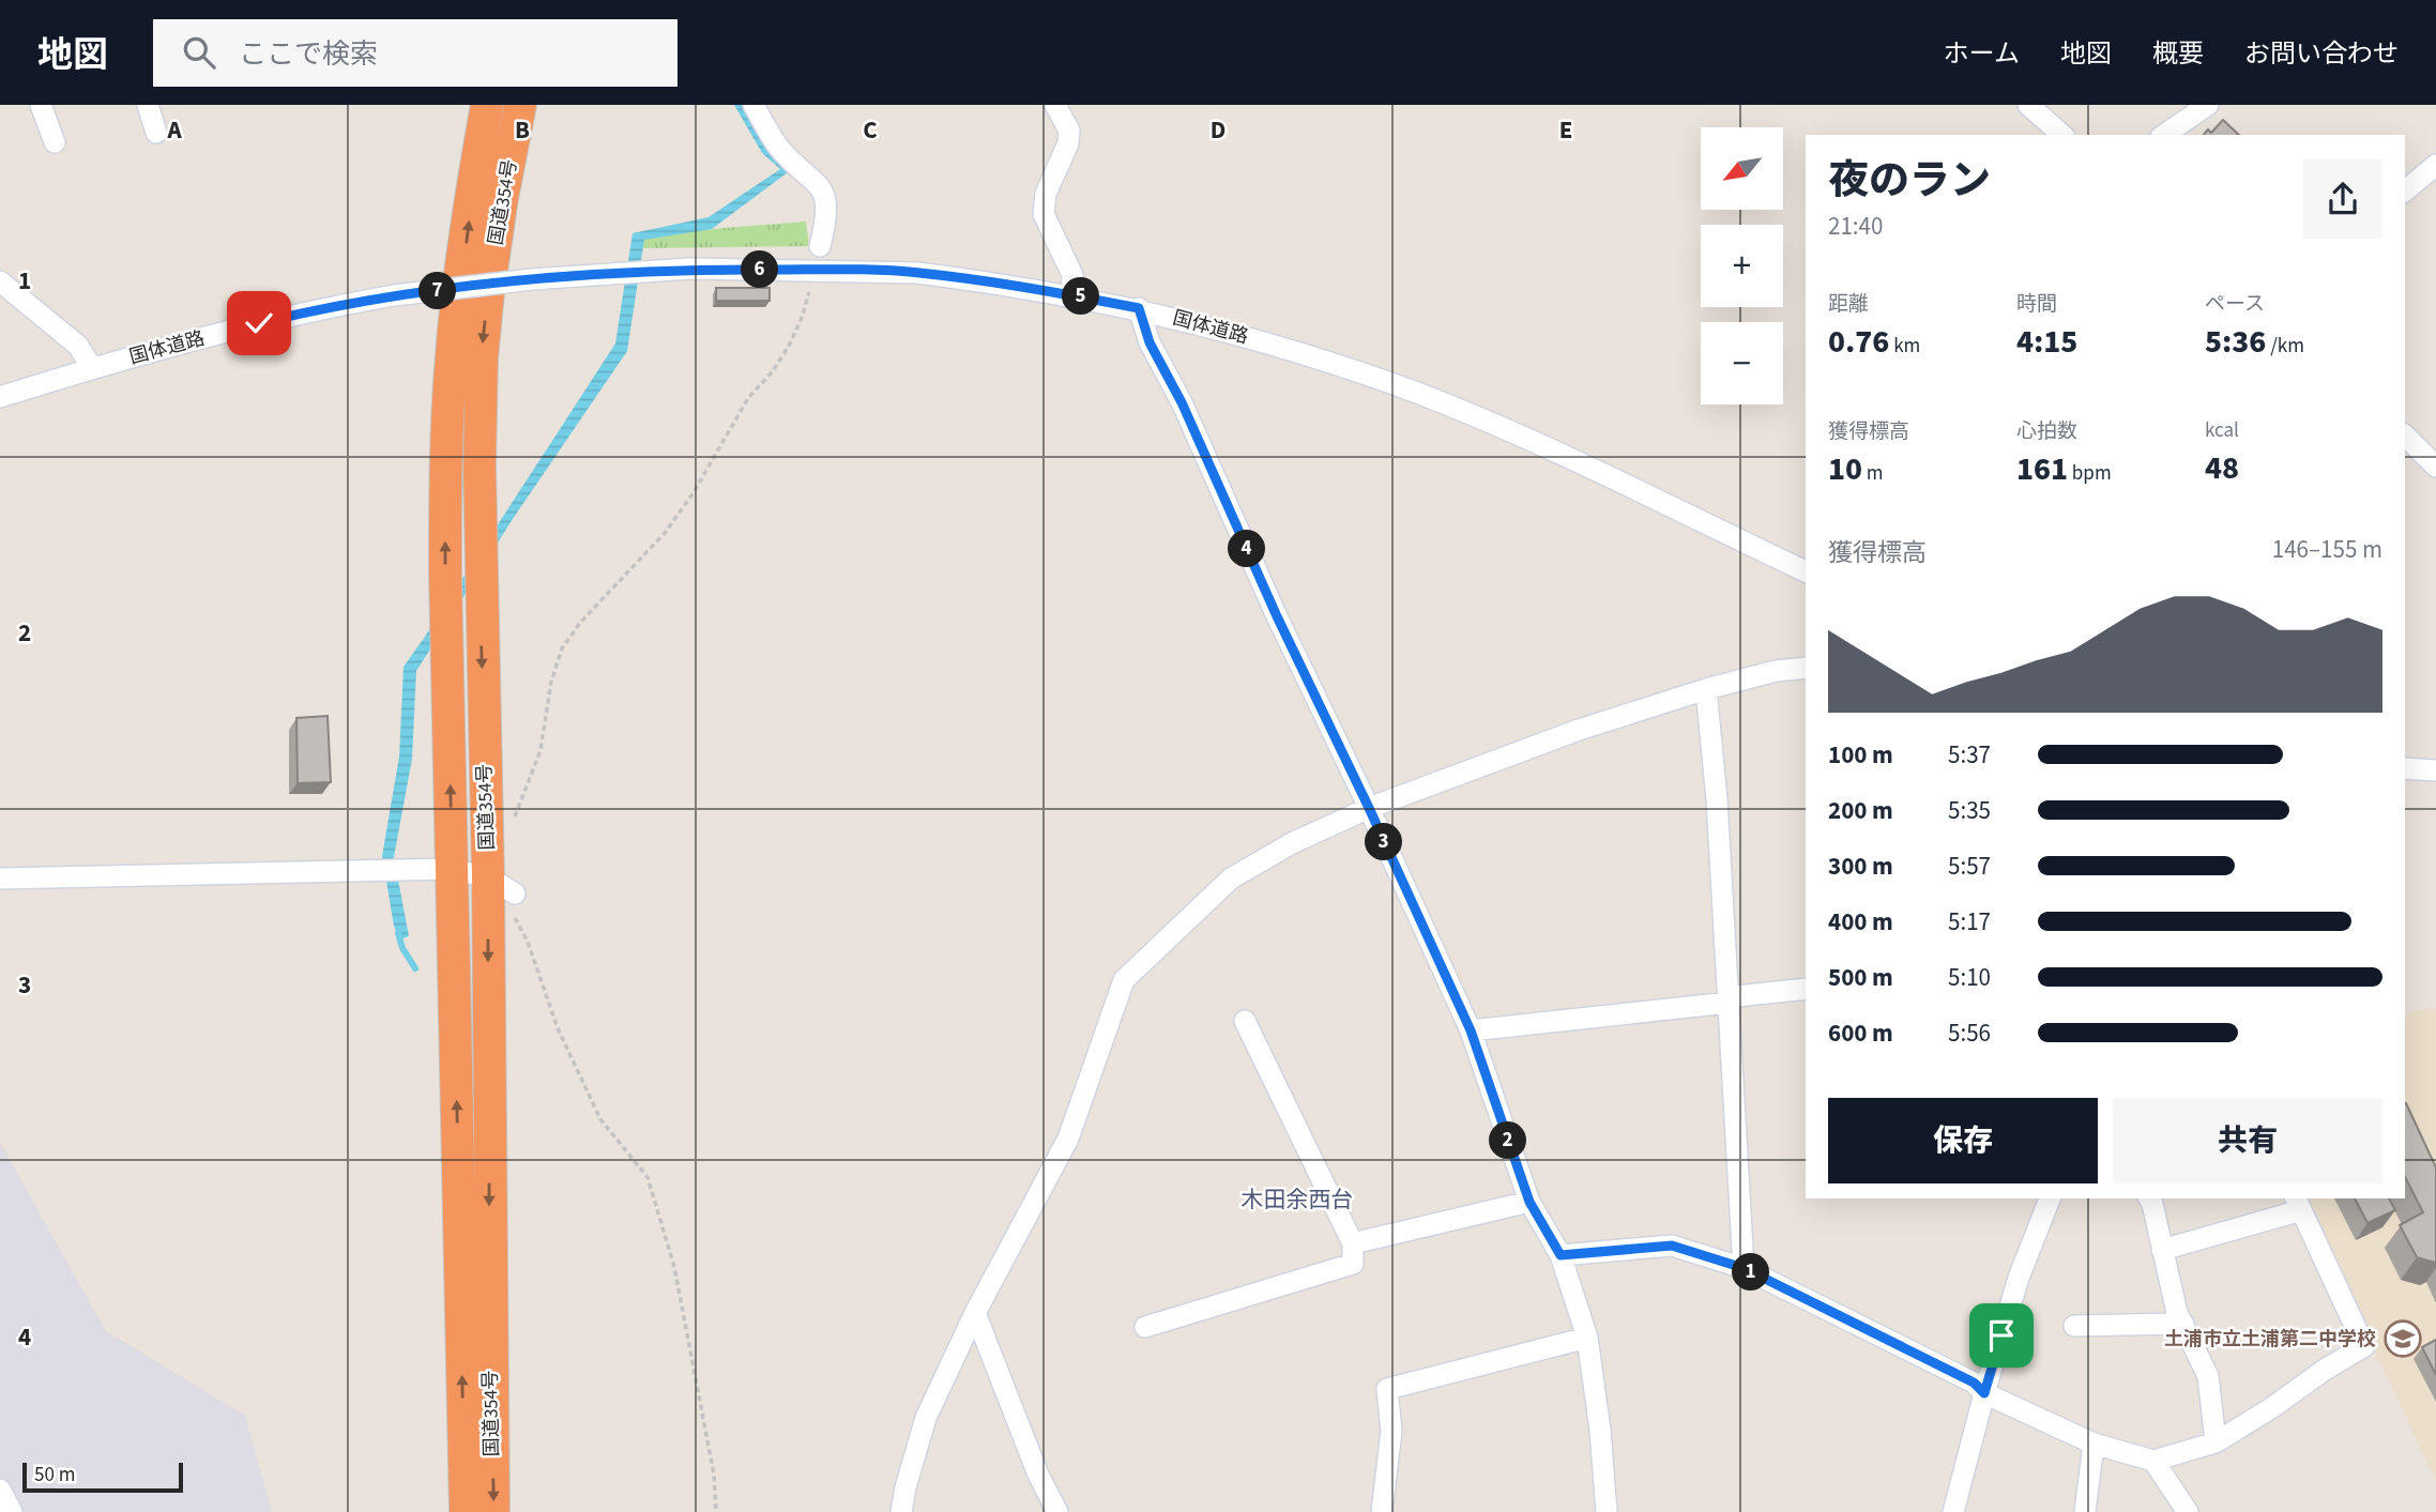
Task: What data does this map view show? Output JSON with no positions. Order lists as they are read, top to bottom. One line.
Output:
{"streets":{"highway":["国道354号"],"street":["国体道路"]},"districts":["木田余西台"],"places":{"school or university":["土浦市立土浦第二中学校"]},"scale_bar":"50 m","north":"bottom left","page":{"header":"地図","search":"ここで検索","nav":["ホーム","地図","概要","お問い合わせ"],"map_buttons":["+","−"],"heading":["夜のラン","21:40"],"pins":["6","7","5","4","3","2","1"],"stats":[["距離","0.76 km"],["時間","4:15"],["ペース","5:36 /km"],["獲得標高","10 m"],["心拍数","161 bpm"],["kcal","48"]],"chart":["獲得標高","146–155 m"],"list":[{"name":"100 m","note":"5:37"},{"name":"200 m","note":"5:35"},{"name":"300 m","note":"5:57"},{"name":"400 m","note":"5:17"},{"name":"500 m","note":"5:10"},{"name":"600 m","note":"5:56"}],"buttons":["保存","共有"],"scale":"50 m"},"grid":{"columns":["A","B","C","D","E"],"rows":["1","2","3","4"]}}
